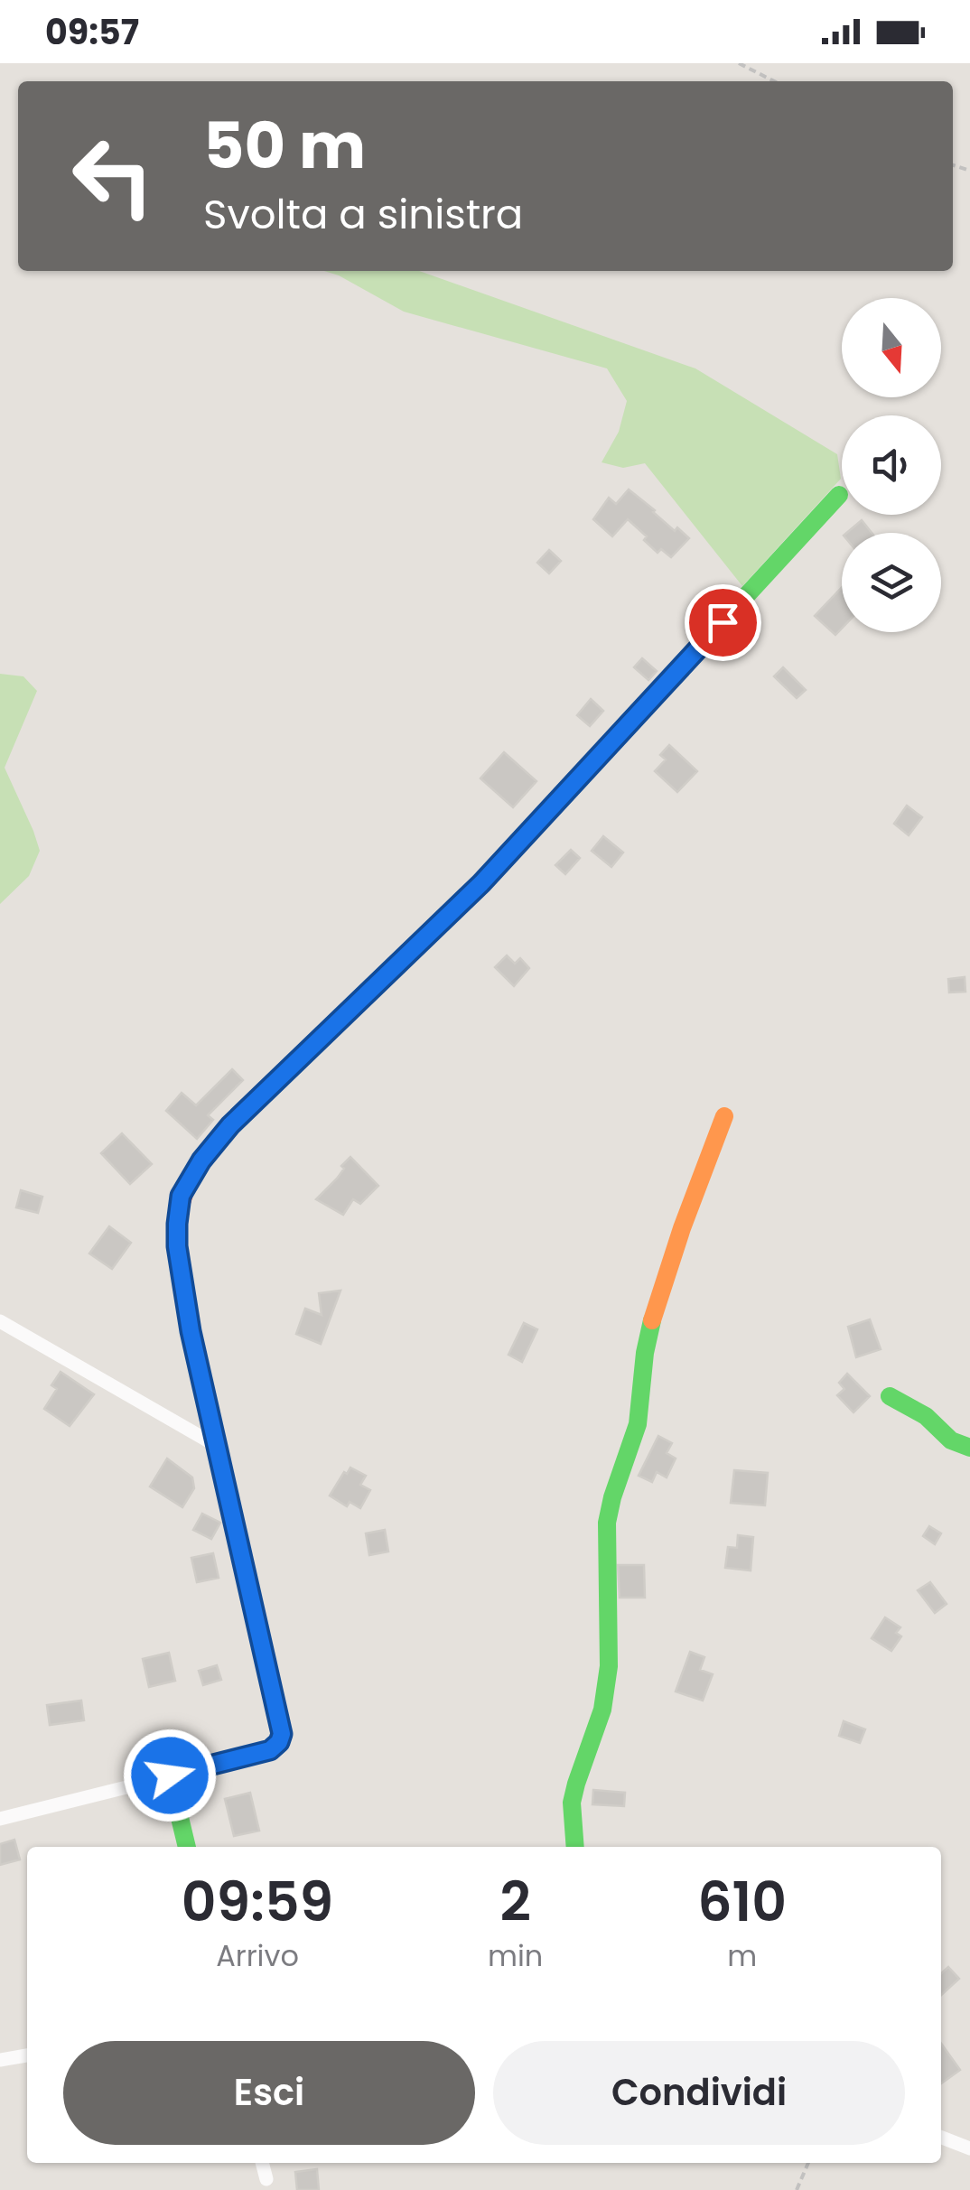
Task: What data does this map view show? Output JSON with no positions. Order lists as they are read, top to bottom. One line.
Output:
{"north":"bottom","page":{"status":"09:57","turn":["50 m","Svolta a sinistra"],"eta":["09:59","Arrivo","2","min","610","m"],"buttons":["Esci","Condividi"]}}
